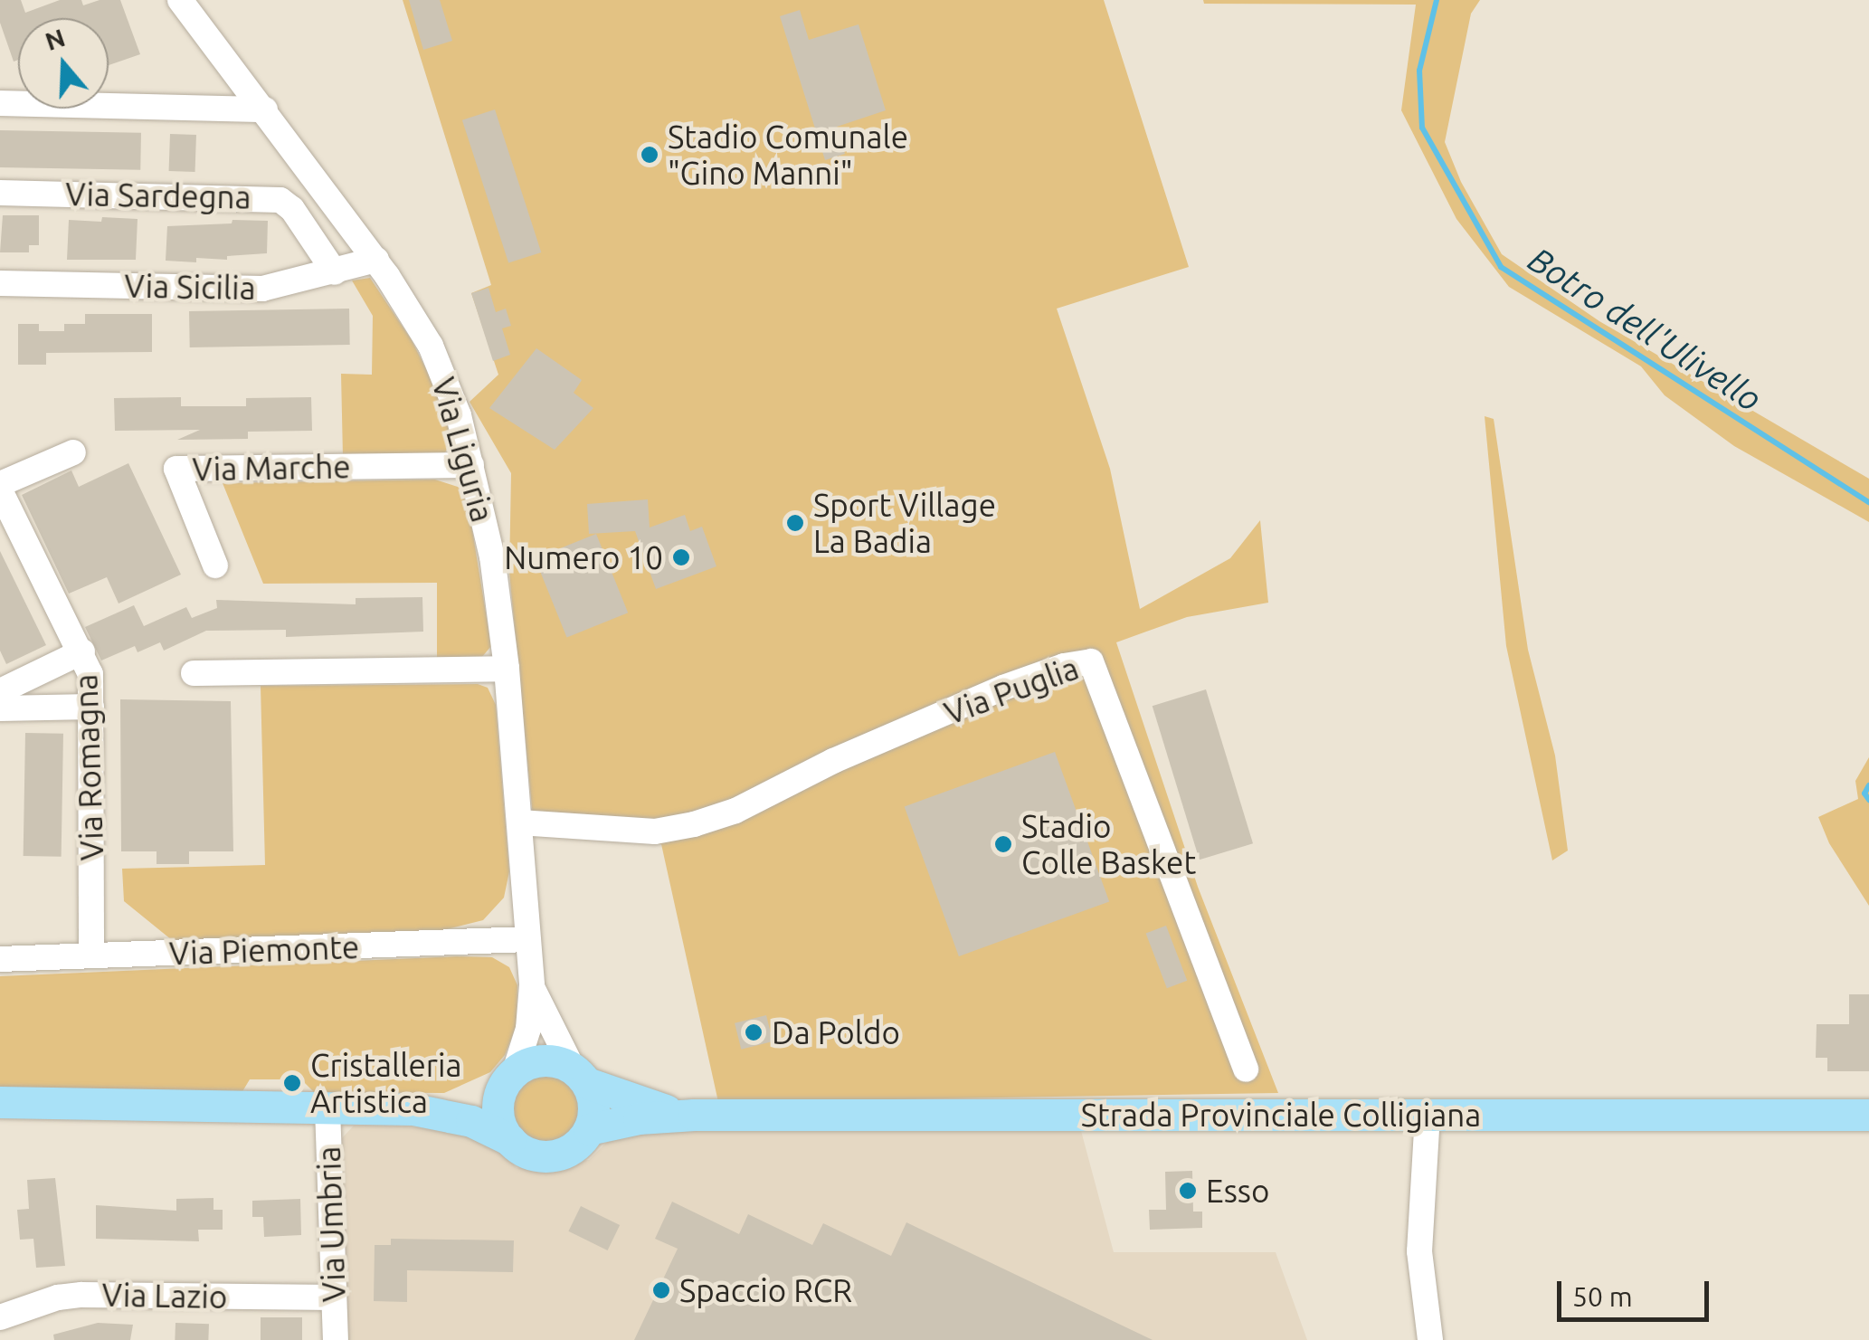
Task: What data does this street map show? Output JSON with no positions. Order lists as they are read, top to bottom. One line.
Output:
{"streets":{"main road":["Strada Provinciale Colligiana"],"street":["Via Sardegna","Via Sicilia","Via Liguria","Via Marche","Via Puglia","Via Romagna","Via Piemonte","Via Umbria","Via Lazio"]},"crossings":[["Via Sardegna","Via Sicilia"],["Via Sicilia","Via Liguria"],["Via Liguria","Via Marche"],["Via Liguria","Via Puglia"],["Via Liguria","Via Piemonte"],["Via Romagna","Via Piemonte"],["Via Umbria","Via Lazio"]],"water":["Botro dell'Ulivello"],"places":["Stadio Comunale \"Gino Manni\"","Sport Village La Badia","Numero 10","Stadio Colle Basket","Da Poldo","Cristalleria Artistica","Esso","Spaccio RCR"],"scale_bar":"50 m","north":"top"}
